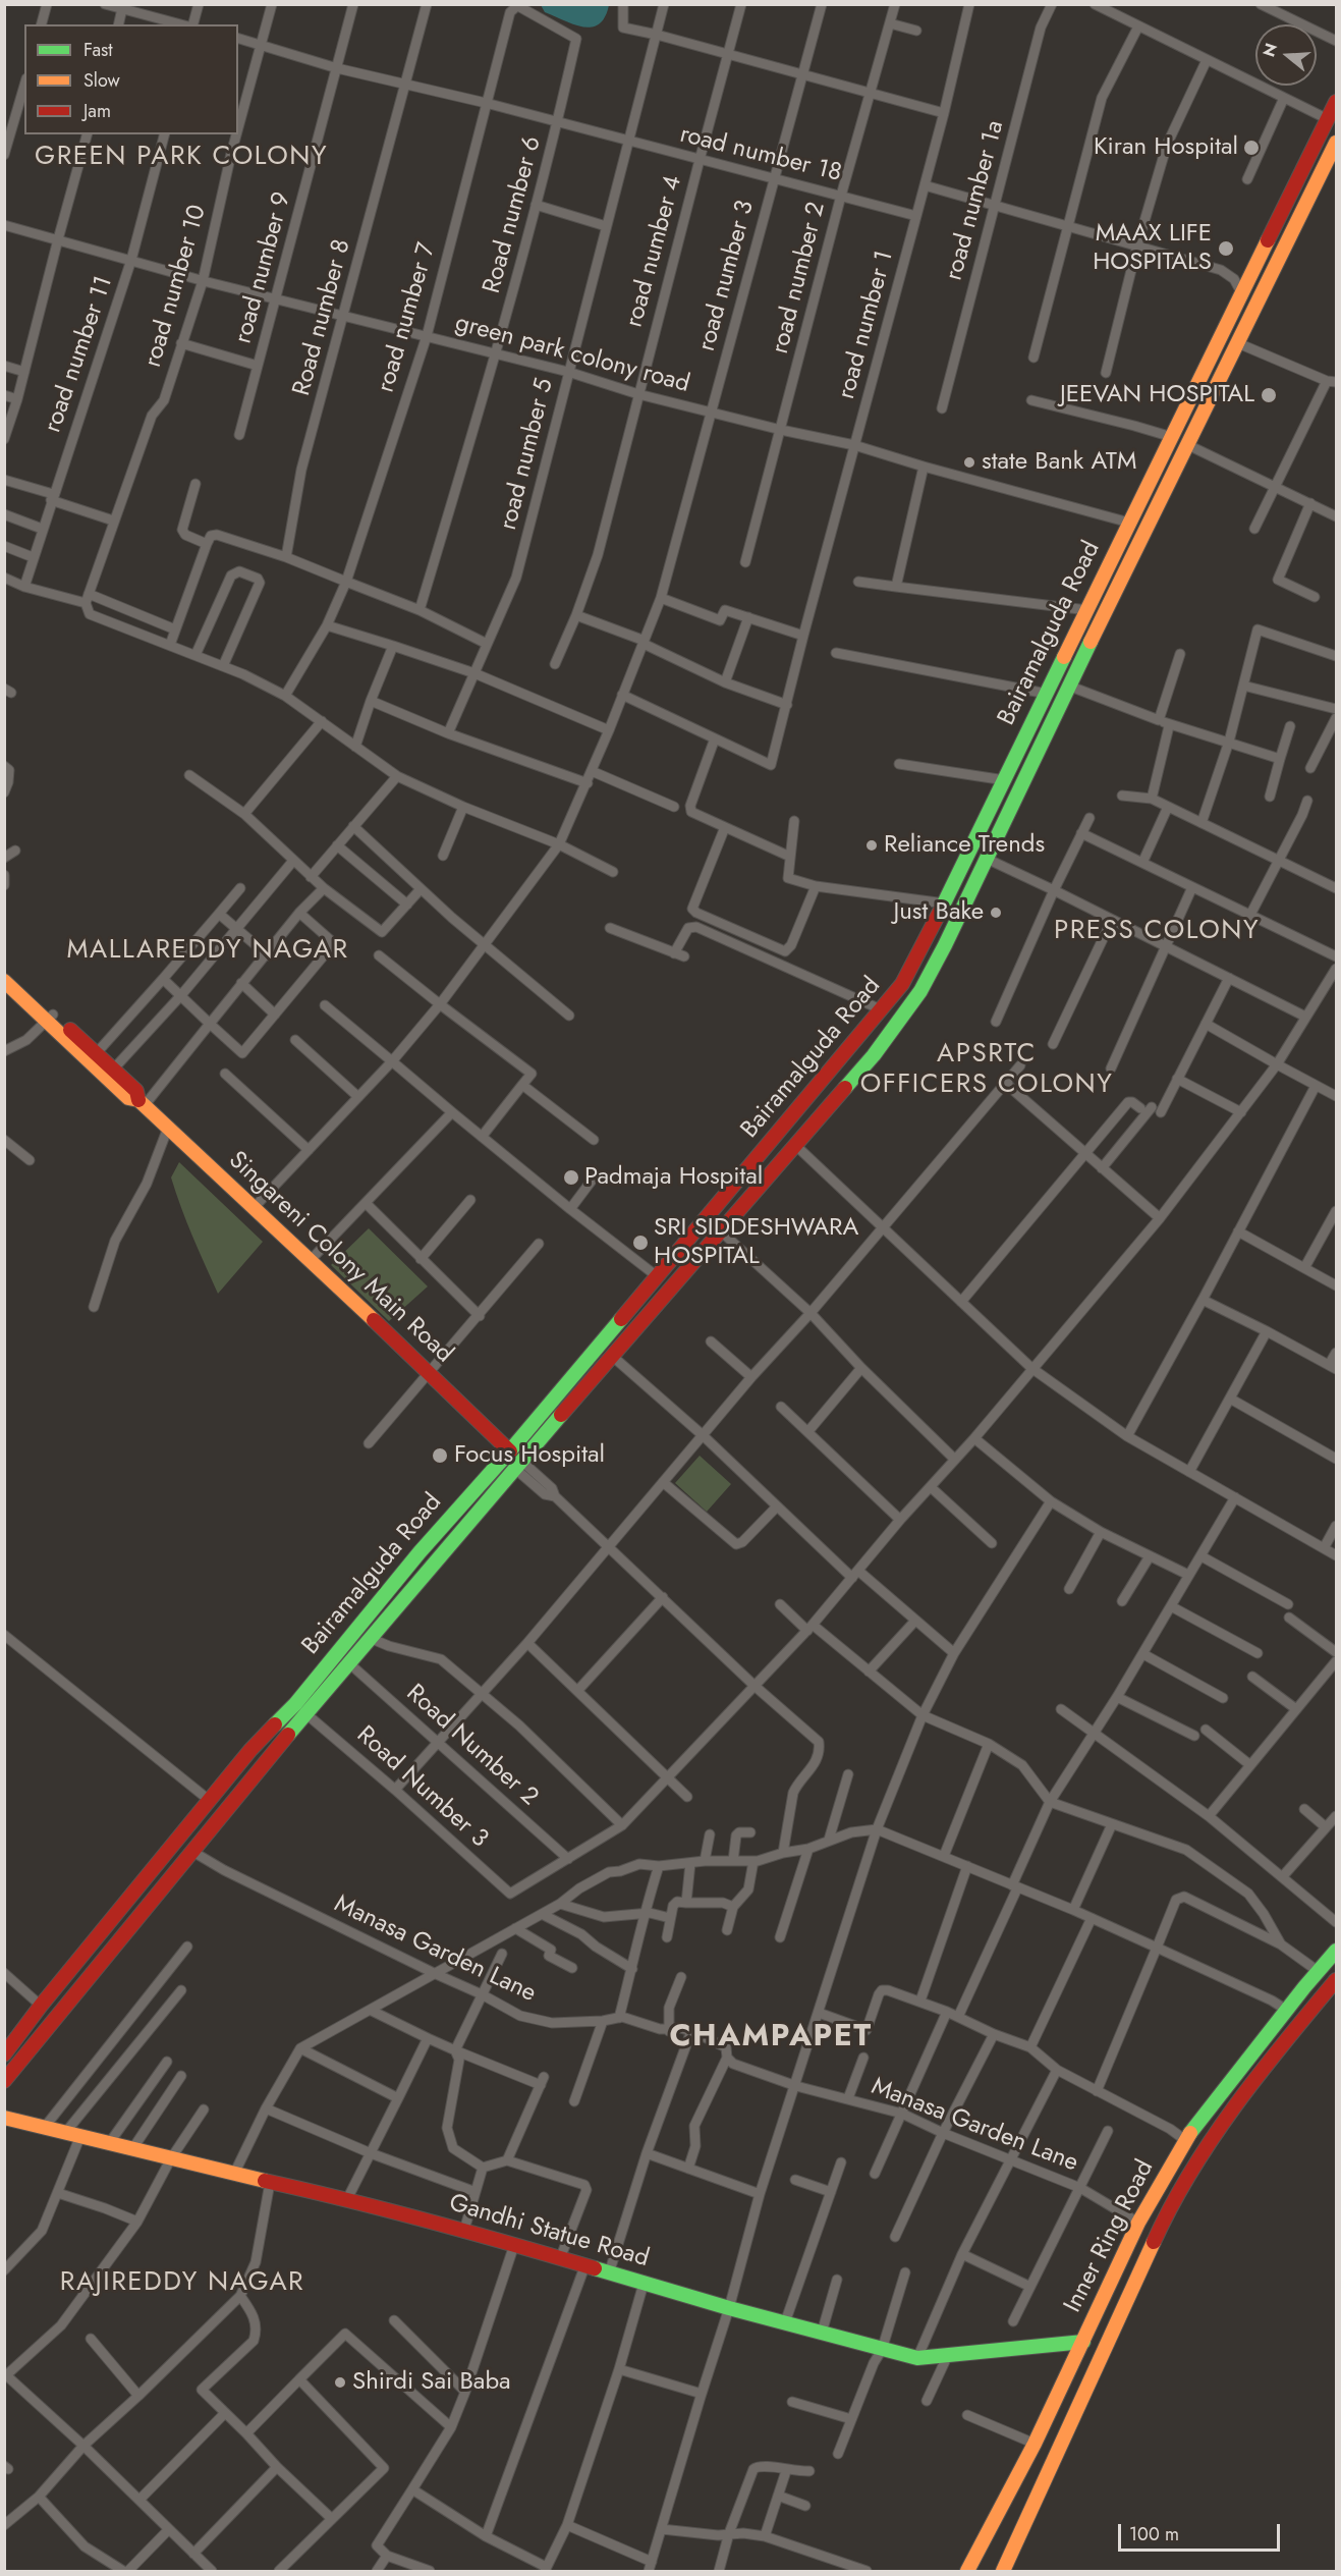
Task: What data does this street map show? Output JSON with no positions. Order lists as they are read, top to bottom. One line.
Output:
{"streets":{"main road":["Bairamalguda Road","Singareni Colony Main Road","Gandhi Statue Road","Inner Ring Road"],"street":["road number 18","road number 1a","Road number 6","road number 4","road number 9","road number 3","road number 2","road number 10","Road number 8","road number 7","road number 1","road number 11","green park colony road","road number 5","Road Number 2","Road Number 3","Manasa Garden Lane"]},"crossings":[["road number 18","Road number 6"],["road number 18","road number 4"],["road number 18","road number 9"],["road number 18","road number 3"],["road number 18","road number 2"],["road number 18","road number 10"],["road number 18","Road number 8"],["road number 18","road number 7"],["road number 18","road number 1"],["road number 18","road number 5"],["Road number 6","road number 7"],["Road number 6","green park colony road"],["road number 4","green park colony road"],["road number 9","green park colony road"],["road number 3","green park colony road"],["road number 3","Singareni Colony Main Road"],["road number 2","green park colony road"],["road number 10","green park colony road"],["Road number 8","green park colony road"],["road number 7","green park colony road"],["road number 1","green park colony road"],["road number 11","green park colony road"],["green park colony road","road number 5"],["green park colony road","Bairamalguda Road"],["Bairamalguda Road","Singareni Colony Main Road"],["Bairamalguda Road","Road Number 2"],["Bairamalguda Road","Road Number 3"],["Bairamalguda Road","Manasa Garden Lane"],["Road Number 2","Road Number 3"],["Manasa Garden Lane","Inner Ring Road"],["Gandhi Statue Road","Inner Ring Road"]],"districts":["GREEN PARK COLONY","PRESS COLONY","MALLAREDDY NAGAR","APSRTC OFFICERS COLONY","CHAMPAPET","RAJIREDDY NAGAR"],"places":["Kiran Hospital","MAAX LIFE HOSPITALS","JEEVAN HOSPITAL","state Bank ATM","Reliance Trends","Just Bake","Padmaja Hospital","SRI SIDDESHWARA HOSPITAL","Focus Hospital","Shirdi Sai Baba"],"legend":["Fast","Slow","Jam"],"scale_bar":"100 m","north":"left"}
